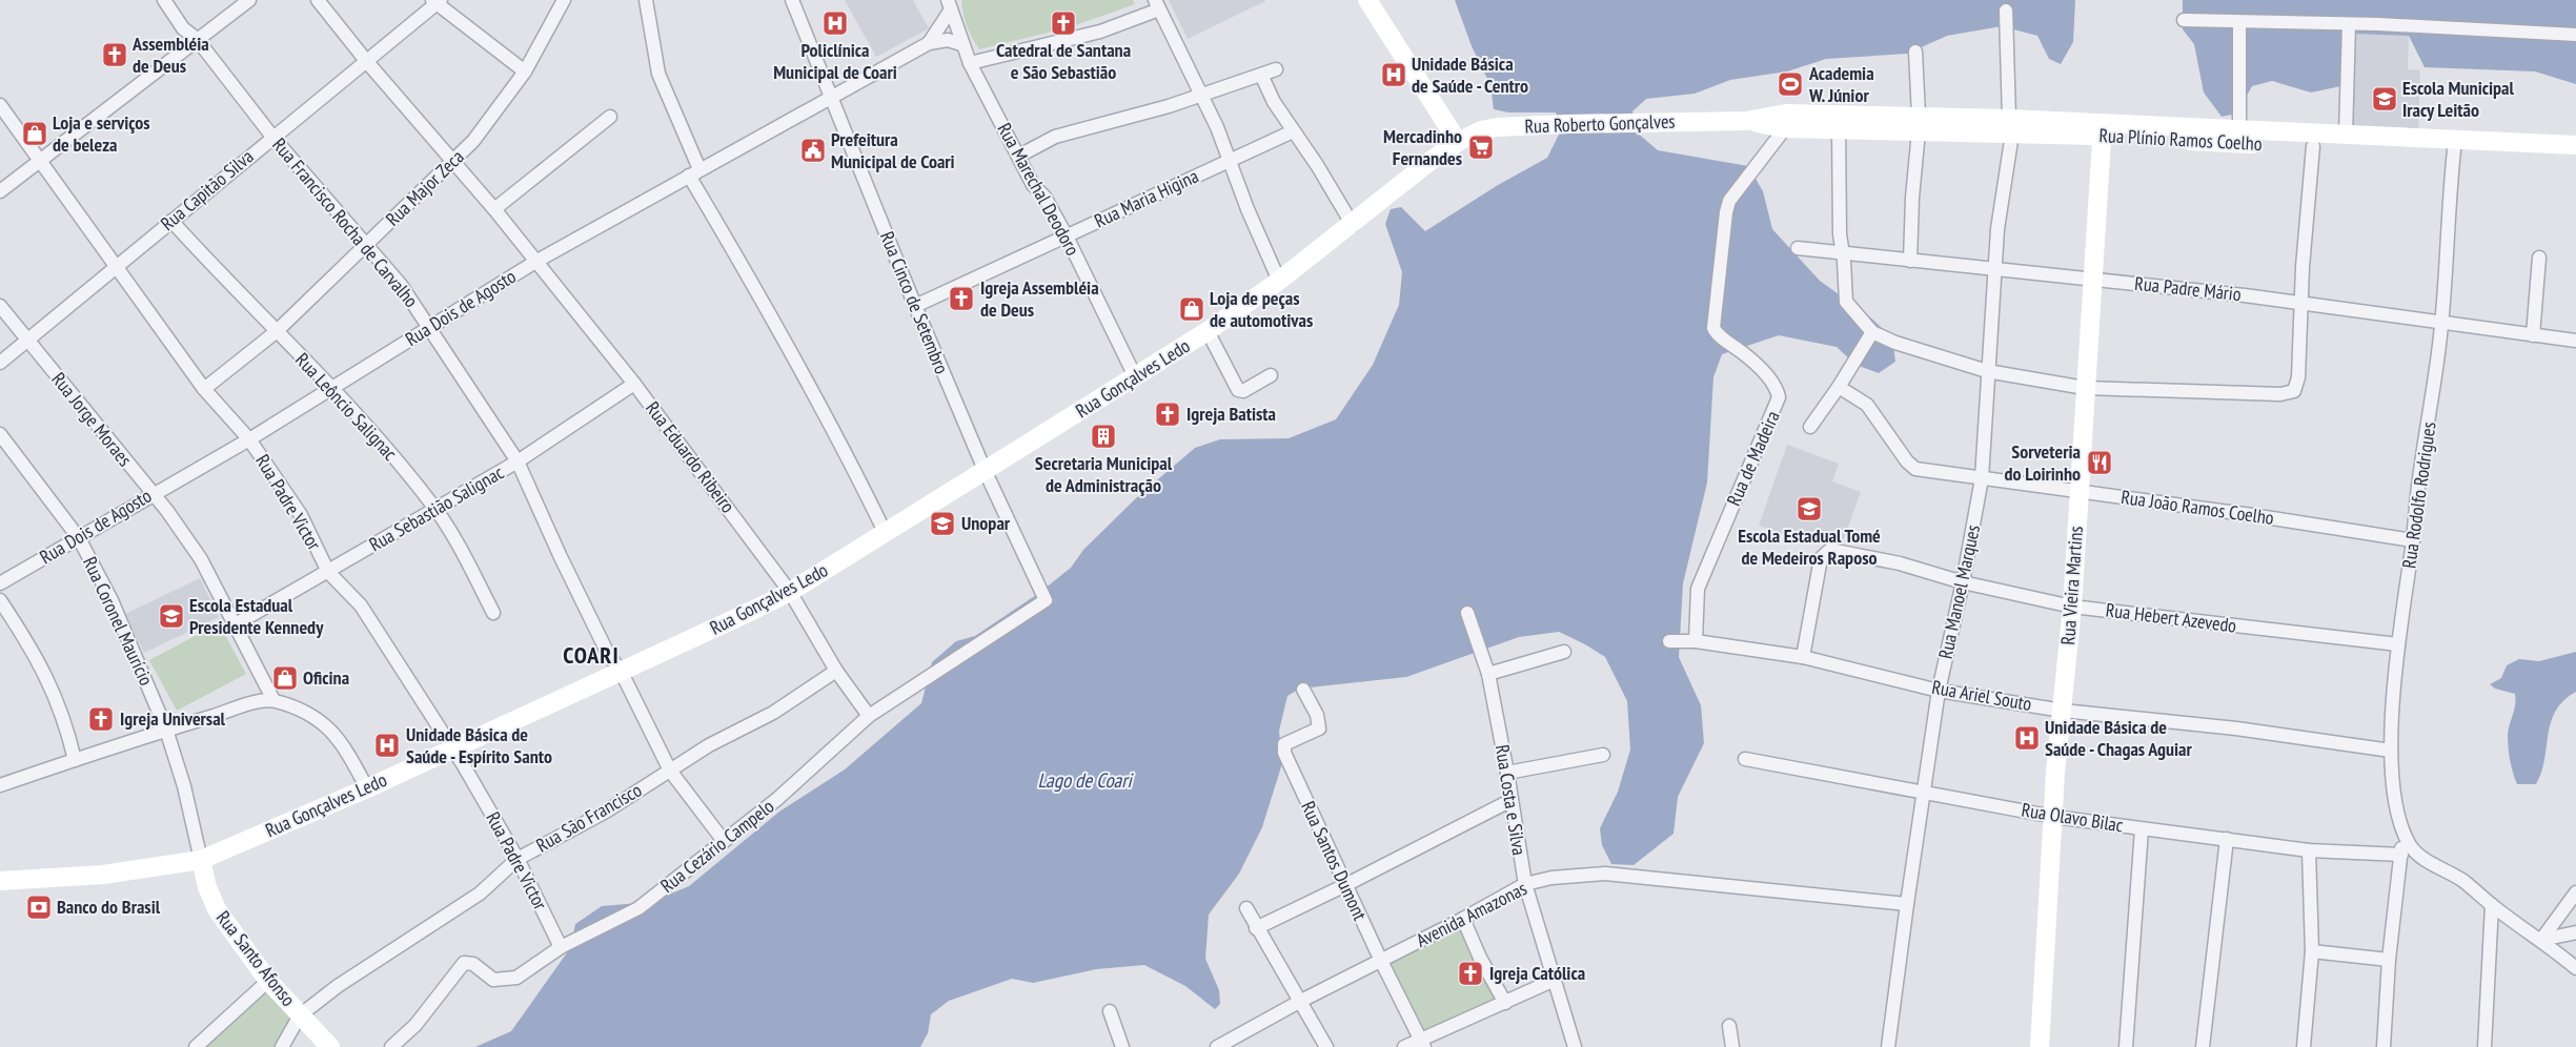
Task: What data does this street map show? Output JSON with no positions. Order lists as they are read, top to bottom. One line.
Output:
{"streets":{"main road":["Rua Roberto Gonçalves","Rua Plínio Ramos Coelho","Rua Gonçalves Ledo","Rua Vieira Martins","Rua Santo Afonso"],"street":["Rua Major Zeca","Rua Marechal Deodoro","Rua Capitão Silva","Rua Maria Higina","Rua Francisco Rocha de Carvalho","Rua Padre Mário","Rua Cinco de Setembro","Rua Dois de Agosto","Rua Leôncio Salignac","Rua Jorge Moraes","Rua Eduardo Ribeiro","Rua de Madeira","Rua Rodolfo Rodrigues","Rua Padre Victor","Rua João Ramos Coelho","Rua Sebastião Salignac","Rua Manoel Marques","Rua Hebert Azevedo","Rua Coronel Maurício","Rua Ariel Souto","Rua Costa e Silva","Rua São Francisco","Rua Olavo Bilac","Rua Cezário Campelo","Rua Santos Dumont","Avenida Amazonas"]},"crossings":[["Rua Roberto Gonçalves","Rua Plínio Ramos Coelho"],["Rua Roberto Gonçalves","Rua Gonçalves Ledo"],["Rua Roberto Gonçalves","Rua de Madeira"],["Rua Plínio Ramos Coelho","Rua de Madeira"],["Rua Plínio Ramos Coelho","Rua Rodolfo Rodrigues"],["Rua Plínio Ramos Coelho","Rua Vieira Martins"],["Rua Plínio Ramos Coelho","Rua Manoel Marques"],["Rua Major Zeca","Rua Francisco Rocha de Carvalho"],["Rua Major Zeca","Rua Leôncio Salignac"],["Rua Major Zeca","Rua Eduardo Ribeiro"],["Rua Major Zeca","Rua Padre Victor"],["Rua Marechal Deodoro","Rua Maria Higina"],["Rua Marechal Deodoro","Rua Dois de Agosto"],["Rua Marechal Deodoro","Rua Gonçalves Ledo"],["Rua Capitão Silva","Rua Francisco Rocha de Carvalho"],["Rua Capitão Silva","Rua Leôncio Salignac"],["Rua Capitão Silva","Rua Jorge Moraes"],["Rua Capitão Silva","Rua Eduardo Ribeiro"],["Rua Capitão Silva","Rua Padre Victor"],["Rua Maria Higina","Rua Cinco de Setembro"],["Rua Francisco Rocha de Carvalho","Rua Dois de Agosto"],["Rua Francisco Rocha de Carvalho","Rua Gonçalves Ledo"],["Rua Francisco Rocha de Carvalho","Rua Sebastião Salignac"],["Rua Francisco Rocha de Carvalho","Rua São Francisco"],["Rua Francisco Rocha de Carvalho","Rua Cezário Campelo"],["Rua Padre Mário","Rua Rodolfo Rodrigues"],["Rua Padre Mário","Rua Vieira Martins"],["Rua Padre Mário","Rua Manoel Marques"],["Rua Cinco de Setembro","Rua Dois de Agosto"],["Rua Cinco de Setembro","Rua Gonçalves Ledo"],["Rua Cinco de Setembro","Rua Cezário Campelo"],["Rua Dois de Agosto","Rua Leôncio Salignac"],["Rua Dois de Agosto","Rua Jorge Moraes"],["Rua Dois de Agosto","Rua Eduardo Ribeiro"],["Rua Dois de Agosto","Rua Padre Victor"],["Rua Dois de Agosto","Rua Coronel Maurício"],["Rua Gonçalves Ledo","Rua Eduardo Ribeiro"],["Rua Gonçalves Ledo","Rua Padre Victor"],["Rua Gonçalves Ledo","Rua Coronel Maurício"],["Rua Gonçalves Ledo","Rua Santo Afonso"],["Rua Leôncio Salignac","Rua Sebastião Salignac"],["Rua Jorge Moraes","Rua Sebastião Salignac"],["Rua Eduardo Ribeiro","Rua Sebastião Salignac"],["Rua Eduardo Ribeiro","Rua São Francisco"],["Rua Eduardo Ribeiro","Rua Cezário Campelo"],["Rua de Madeira","Rua Ariel Souto"],["Rua Rodolfo Rodrigues","Rua João Ramos Coelho"],["Rua Rodolfo Rodrigues","Rua Hebert Azevedo"],["Rua Rodolfo Rodrigues","Rua Ariel Souto"],["Rua Rodolfo Rodrigues","Rua Olavo Bilac"],["Rua Padre Victor","Rua Sebastião Salignac"],["Rua Padre Victor","Rua São Francisco"],["Rua Padre Victor","Rua Cezário Campelo"],["Rua João Ramos Coelho","Rua Vieira Martins"],["Rua João Ramos Coelho","Rua Manoel Marques"],["Rua Vieira Martins","Rua Hebert Azevedo"],["Rua Vieira Martins","Rua Ariel Souto"],["Rua Vieira Martins","Rua Olavo Bilac"],["Rua Manoel Marques","Rua Hebert Azevedo"],["Rua Manoel Marques","Rua Ariel Souto"],["Rua Manoel Marques","Rua Olavo Bilac"],["Rua Manoel Marques","Avenida Amazonas"],["Rua Hebert Azevedo","Rua Ariel Souto"],["Rua Coronel Maurício","Rua Santo Afonso"],["Rua Costa e Silva","Avenida Amazonas"],["Rua São Francisco","Rua Santo Afonso"],["Rua Santos Dumont","Avenida Amazonas"]],"districts":["COARI"],"water":["Lago de Coari"],"places":{"hospital":["Policlínica Municipal de Coari","Unidade Básica de Saúde - Centro","Unidade Básica de Saúde - Chagas Aguiar","Unidade Básica de Saúde - Espírito Santo"],"church":["Catedral de Santana e São Sebastião","Assembléia de Deus","Igreja Assembléia de Deus","Igreja Batista","Igreja Universal","Igreja Católica"],"sports":["Academia W. Júnior"],"school or university":["Escola Municipal Iracy Leitão","Escola Estadual Tomé de Medeiros Raposo","Unopar","Escola Estadual Presidente Kennedy"],"shop":["Loja e serviços de beleza","Loja de peças de automotivas","Oficina"],"supermarket":["Mercadinho Fernandes"],"public building":["Prefeitura Municipal de Coari"],"building":["Secretaria Municipal de Administração"],"restaurant":["Sorveteria do Loirinho"],"bank":["Banco do Brasil"]}}
